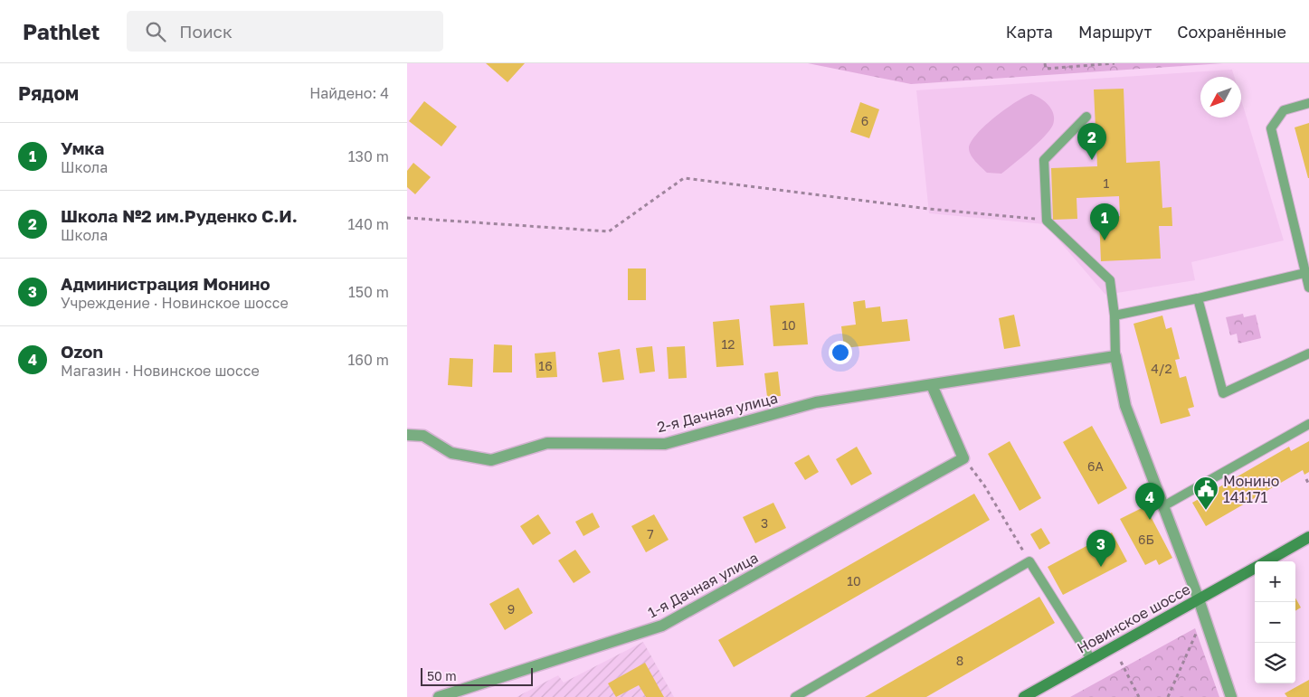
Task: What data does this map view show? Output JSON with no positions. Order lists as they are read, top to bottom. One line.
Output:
{"streets":{"main road":["Новинское шоссе"],"street":["2-я Дачная улица","1-я Дачная улица"]},"places":{"public building":["Монино 141171"]},"house_numbers":["6","1","10","12","16","4/2","6А","3","7","6Б","10","9","8"],"scale_bar":"50 m","north":"bottom left","page":{"header":"Pathlet","search":"Поиск","nav":["Карта","Маршрут","Сохранённые"],"heading":["Рядом","Найдено: 4"],"list":[{"mark":"1","name":"Умка","note":"Школа","value":"130 m"},{"mark":"2","name":"Школа №2 им.Руденко С.И.","note":"Школа","value":"140 m"},{"mark":"3","name":"Администрация Монино","note":"Учреждение · Новинское шоссе","value":"150 m"},{"mark":"4","name":"Ozon","note":"Магазин · Новинское шоссе","value":"160 m"}],"pins":["2","1","4","3"],"map_buttons":["+","−"],"scale":"50 m"}}
